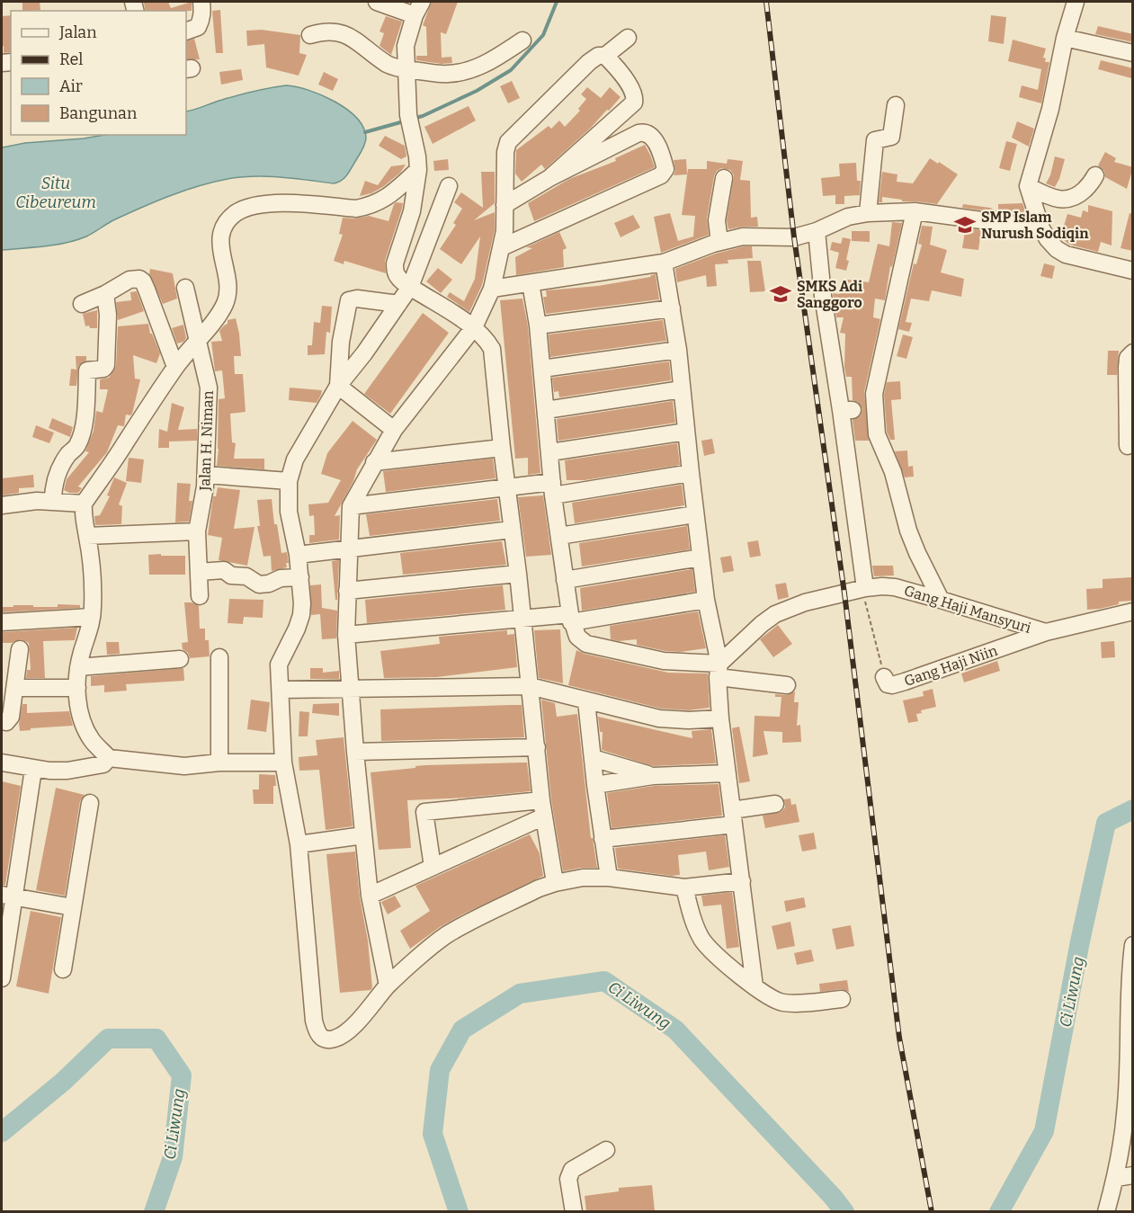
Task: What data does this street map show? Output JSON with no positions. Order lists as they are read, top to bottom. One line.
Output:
{"streets":{"street":["Jalan H. Niman","Gang Haji Mansyuri","Gang Haji Niin"]},"crossings":[["Gang Haji Mansyuri","Gang Haji Niin"]],"water":["Situ Cibeureum","Ci Liwung"],"places":{"school or university":["SMP Islam Nurush Sodiqin","SMKS Adi Sanggoro"]},"legend":["Jalan","Rel","Air","Bangunan"]}
